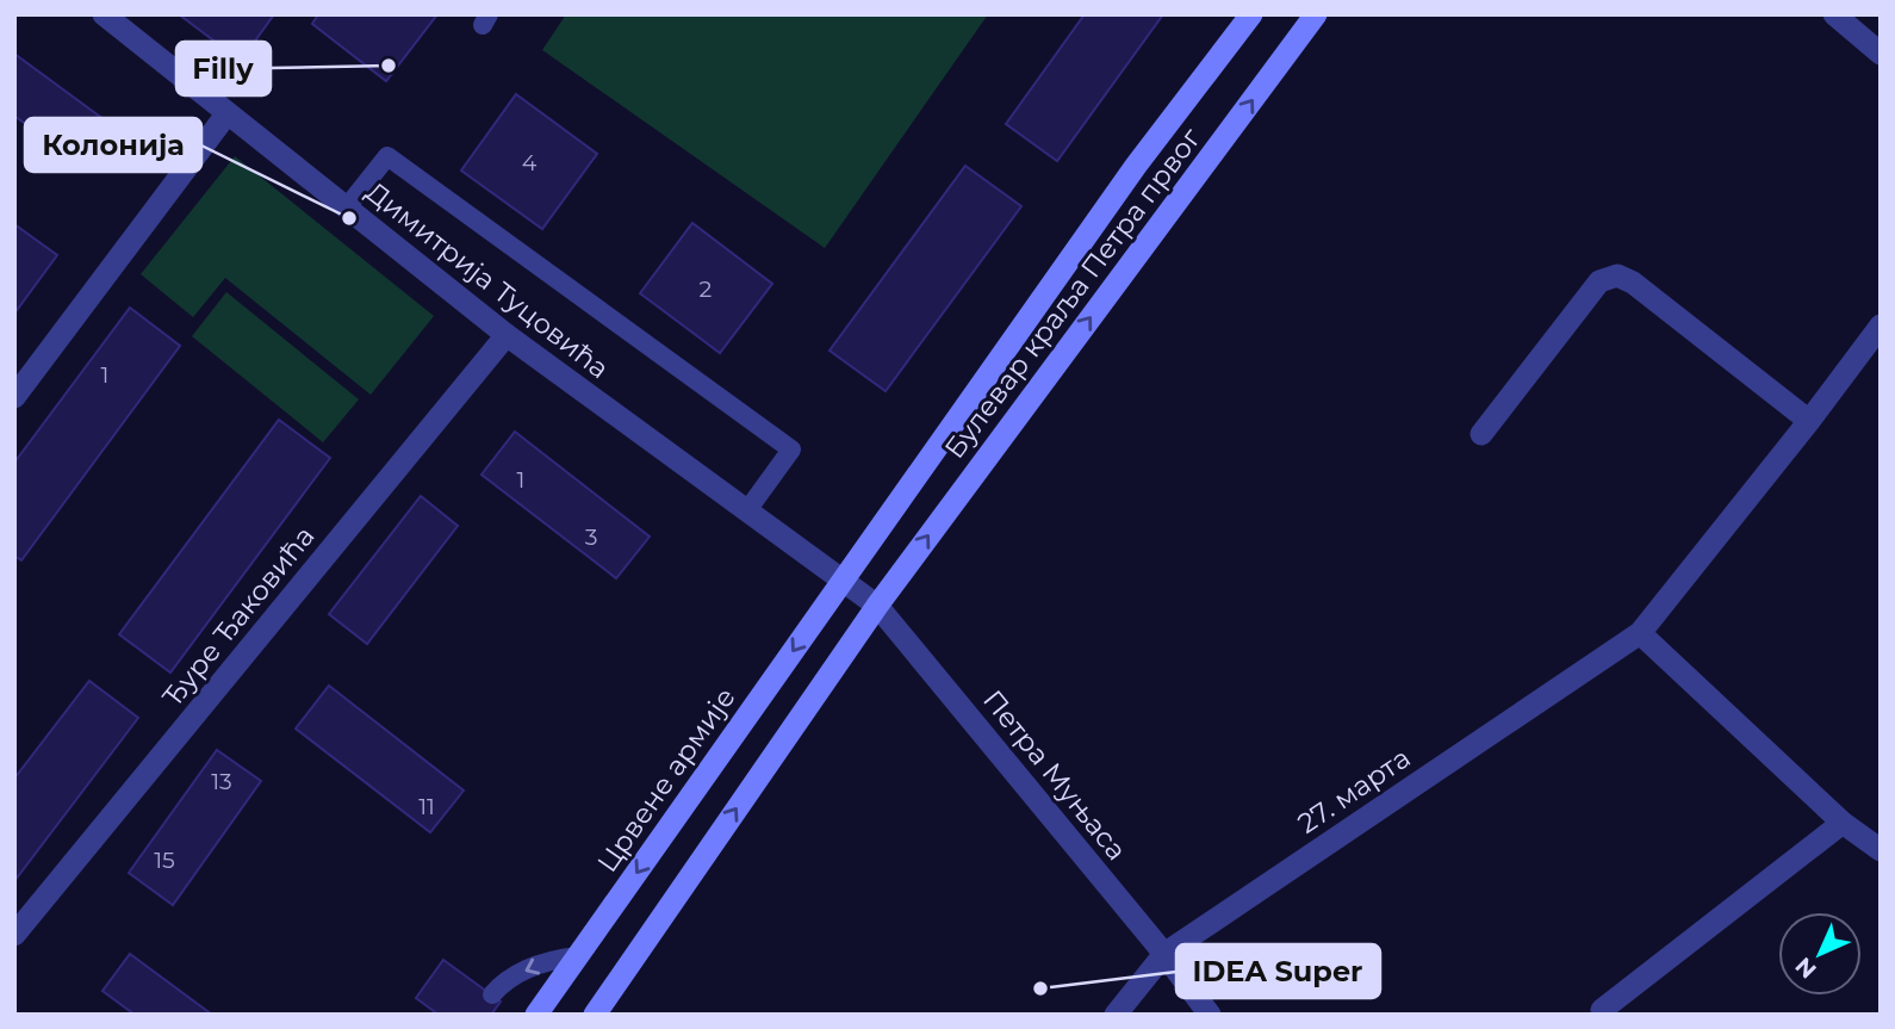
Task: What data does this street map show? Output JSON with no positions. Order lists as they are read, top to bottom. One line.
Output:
{"streets":{"main road":["Булевар краља Петра првог","Црвене армије"],"street":["Димитрија Туцовића","Ђуре Ђаковића","Петра Муњаса","27. марта"]},"crossings":[["Димитрија Туцовића","Булевар краља Петра првог"],["Димитрија Туцовића","Ђуре Ђаковића"],["Димитрија Туцовића","Петра Муњаса"],["Димитрија Туцовића","Црвене армије"],["Булевар краља Петра првог","Петра Муњаса"],["Булевар краља Петра првог","Црвене армије"],["Петра Муњаса","Црвене армије"],["Петра Муњаса","27. марта"]],"places":["Filly","Колонија","IDEA Super"],"house_numbers":["4","2","1","1","3","13","11","15"],"north":"bottom left"}
